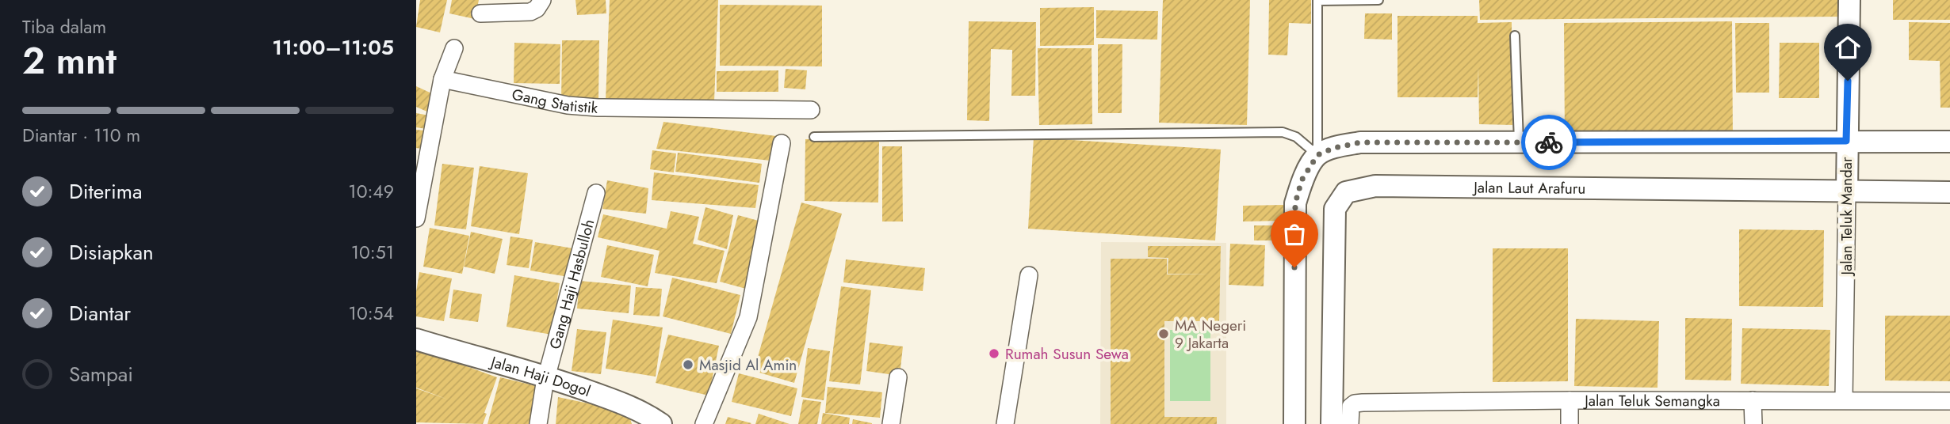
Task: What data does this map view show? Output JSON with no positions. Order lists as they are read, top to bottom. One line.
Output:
{"streets":{"street":["Gang Statistik","Jalan Laut Arafuru","Jalan Teluk Mandar","Gang Haji Hasbulloh","Jalan Haji Dogol","Jalan Teluk Semangka"]},"crossings":[["Jalan Laut Arafuru","Jalan Teluk Mandar"],["Jalan Teluk Mandar","Jalan Teluk Semangka"],["Gang Haji Hasbulloh","Jalan Haji Dogol"]],"places":["MA Negeri 9 Jakarta","Rumah Susun Sewa","Masjid Al Amin"],"page":{"heading":["2 mnt","Tiba dalam","11:00–11:05"],"bar":"Diantar · 110 m","list":[["Diterima","10:49"],["Disiapkan","10:51"],["Diantar","10:54"],"Sampai"]}}
